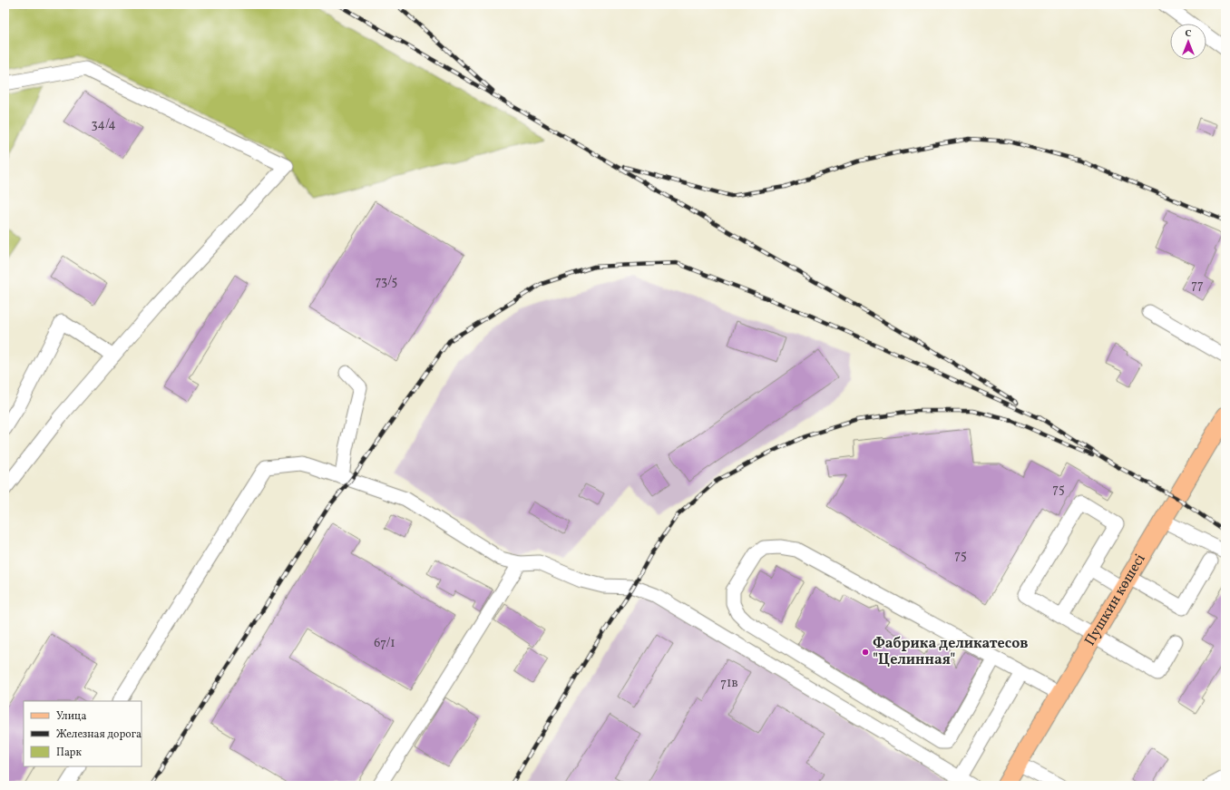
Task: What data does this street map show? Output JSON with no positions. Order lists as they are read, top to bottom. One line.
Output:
{"streets":{"main road":["Пушкин көшесі"]},"places":["Фабрика деликатесов \"Целинная\""],"house_numbers":["34/4","73/5","77","75","75","67/1","71в"],"legend":["Улица","Железная дорога","Парк"],"north":"top"}
